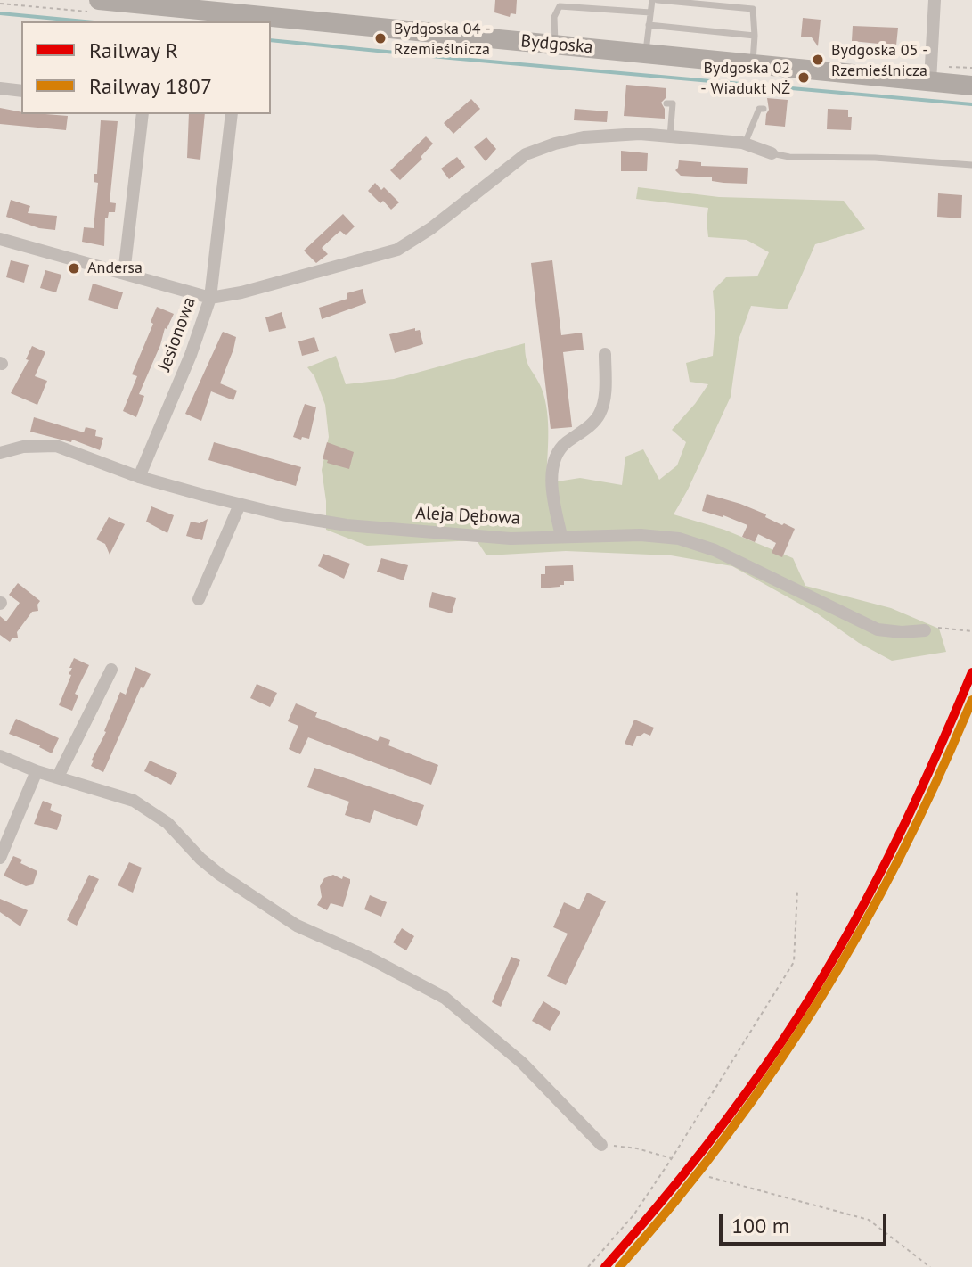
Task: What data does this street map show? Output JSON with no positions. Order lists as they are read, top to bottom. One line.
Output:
{"streets":{"main road":["Bydgoska"],"street":["Jesionowa","Aleja Dębowa"]},"crossings":[["Jesionowa","Aleja Dębowa"]],"places":["Bydgoska 04 - Rzemieślnicza","Bydgoska 05 - Rzemieślnicza","Bydgoska 02 - Wiadukt NŻ","Andersa"],"lines":["rail line R","rail line 1807"],"legend":["Railway R","Railway 1807"],"scale_bar":"100 m"}
